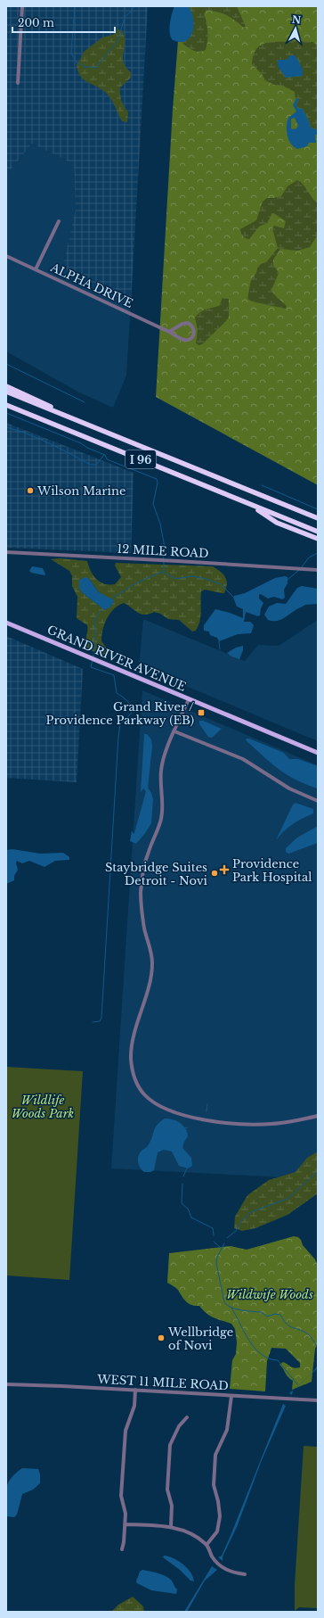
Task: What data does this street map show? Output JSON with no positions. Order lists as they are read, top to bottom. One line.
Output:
{"streets":{"highway":["I 96"],"main road":["GRAND RIVER AVENUE"],"street":["ALPHA DRIVE","12 MILE ROAD","WEST 11 MILE ROAD"]},"parks":["Wildlife Woods Park","Wildwife Woods"],"places":{"other":["Wilson Marine","Staybridge Suites Detroit - Novi","Wellbridge of Novi"],"transit":["Grand River / Providence Parkway (EB)"],"health":["Providence Park Hospital"]},"scale_bar":"200 m","north":"top"}
